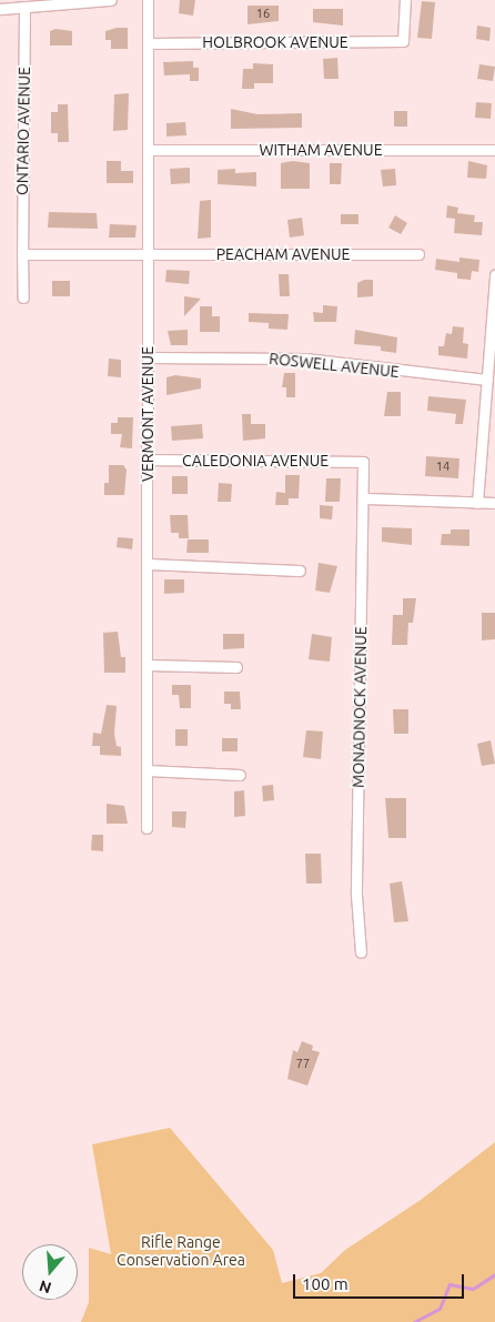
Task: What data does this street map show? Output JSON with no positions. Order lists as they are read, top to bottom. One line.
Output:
{"streets":{"street":["HOLBROOK AVENUE","ONTARIO AVENUE","WITHAM AVENUE","PEACHAM AVENUE","ROSWELL AVENUE","VERMONT AVENUE","CALEDONIA AVENUE","MONADNOCK AVENUE"]},"crossings":[["HOLBROOK AVENUE","VERMONT AVENUE"],["WITHAM AVENUE","VERMONT AVENUE"],["PEACHAM AVENUE","VERMONT AVENUE"],["ROSWELL AVENUE","VERMONT AVENUE"],["VERMONT AVENUE","CALEDONIA AVENUE"],["CALEDONIA AVENUE","MONADNOCK AVENUE"]],"parks":["Rifle Range Conservation Area"],"house_numbers":["16","14","77"],"scale_bar":"100 m","north":"bottom"}
